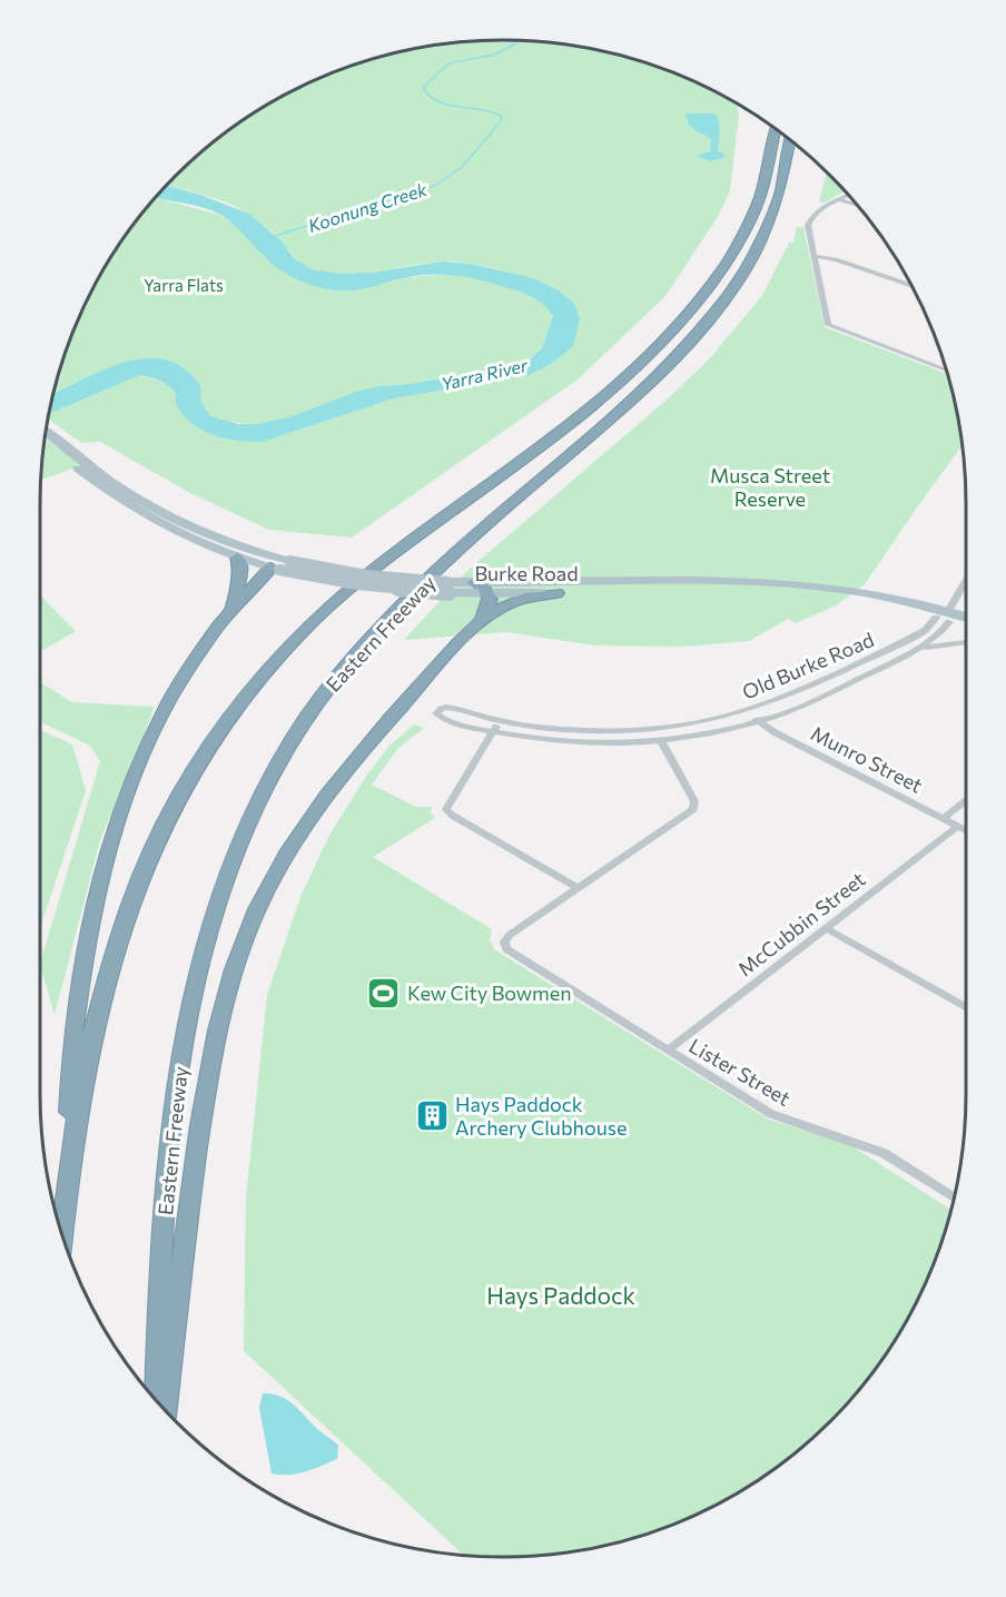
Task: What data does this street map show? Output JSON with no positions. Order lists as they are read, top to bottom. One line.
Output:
{"streets":{"highway":["Eastern Freeway"],"main road":["Burke Road"],"street":["Old Burke Road","Munro Street","McCubbin Street","Lister Street"]},"crossings":[["Burke Road","Old Burke Road"],["Old Burke Road","Munro Street"],["Munro Street","McCubbin Street"],["McCubbin Street","Lister Street"]],"water":["Koonung Creek","Yarra River"],"parks":["Yarra Flats","Musca Street Reserve","Hays Paddock"],"places":{"sports":["Kew City Bowmen"],"building":["Hays Paddock Archery Clubhouse"]}}
